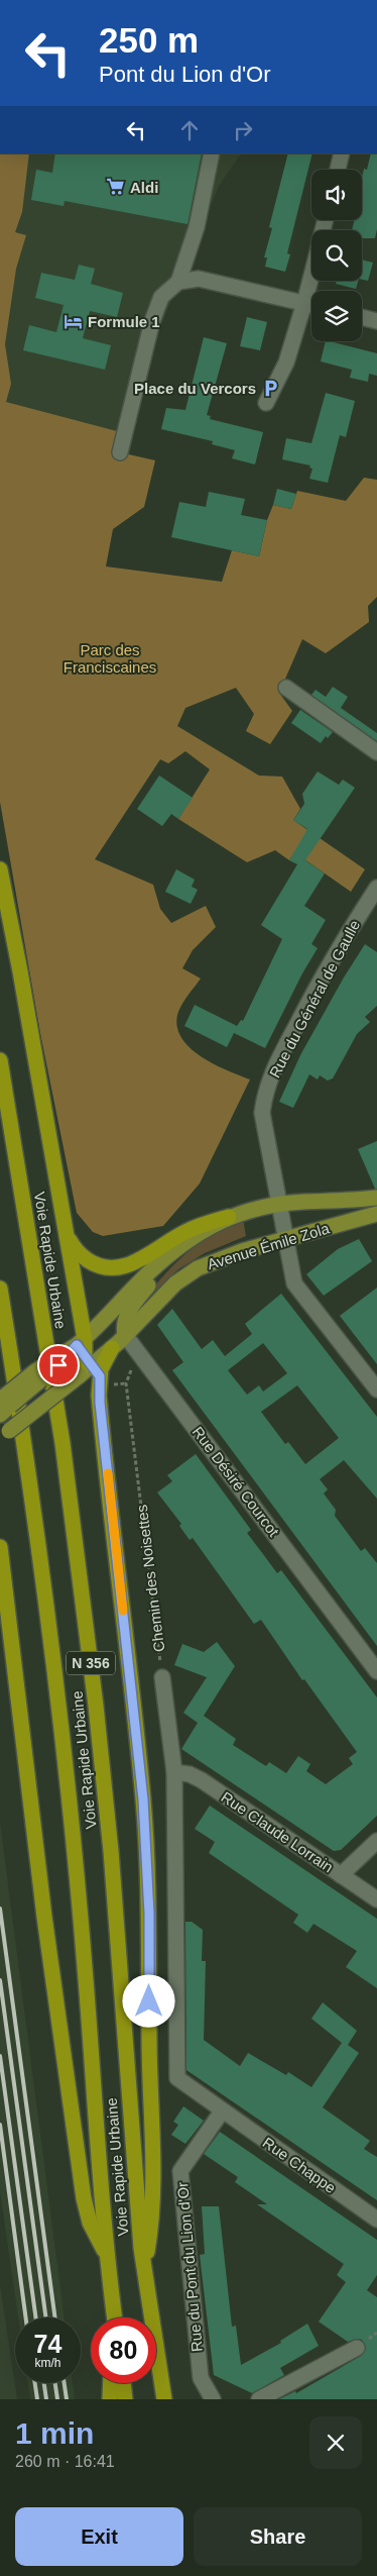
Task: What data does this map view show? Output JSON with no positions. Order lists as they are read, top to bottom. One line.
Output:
{"streets":{"highway":["Voie Rapide Urbaine","N 356"],"main road":["Avenue Émile Zola"],"street":["Rue du Général de Gaulle","Rue Désiré Courcot","Rue Claude Lorrain","Rue Chappe","Rue du Pont du Lion d'Or"],"path":["Chemin des Noisettes"]},"crossings":[["Rue du Général de Gaulle","Avenue Émile Zola"],["Avenue Émile Zola","Rue Désiré Courcot"],["Rue Chappe","Rue du Pont du Lion d'Or"]],"parks":["Parc des Franciscaines"],"places":{"supermarket":["Aldi"],"hotel":["Formule 1"],"parking":["Place du Vercors"]},"page":{"turn":["250 m","Pont du Lion d'Or"],"speed":"74 km/h","limit":"80","heading":["1 min","260 m · 16:41"],"buttons":["Exit","Share"]}}
